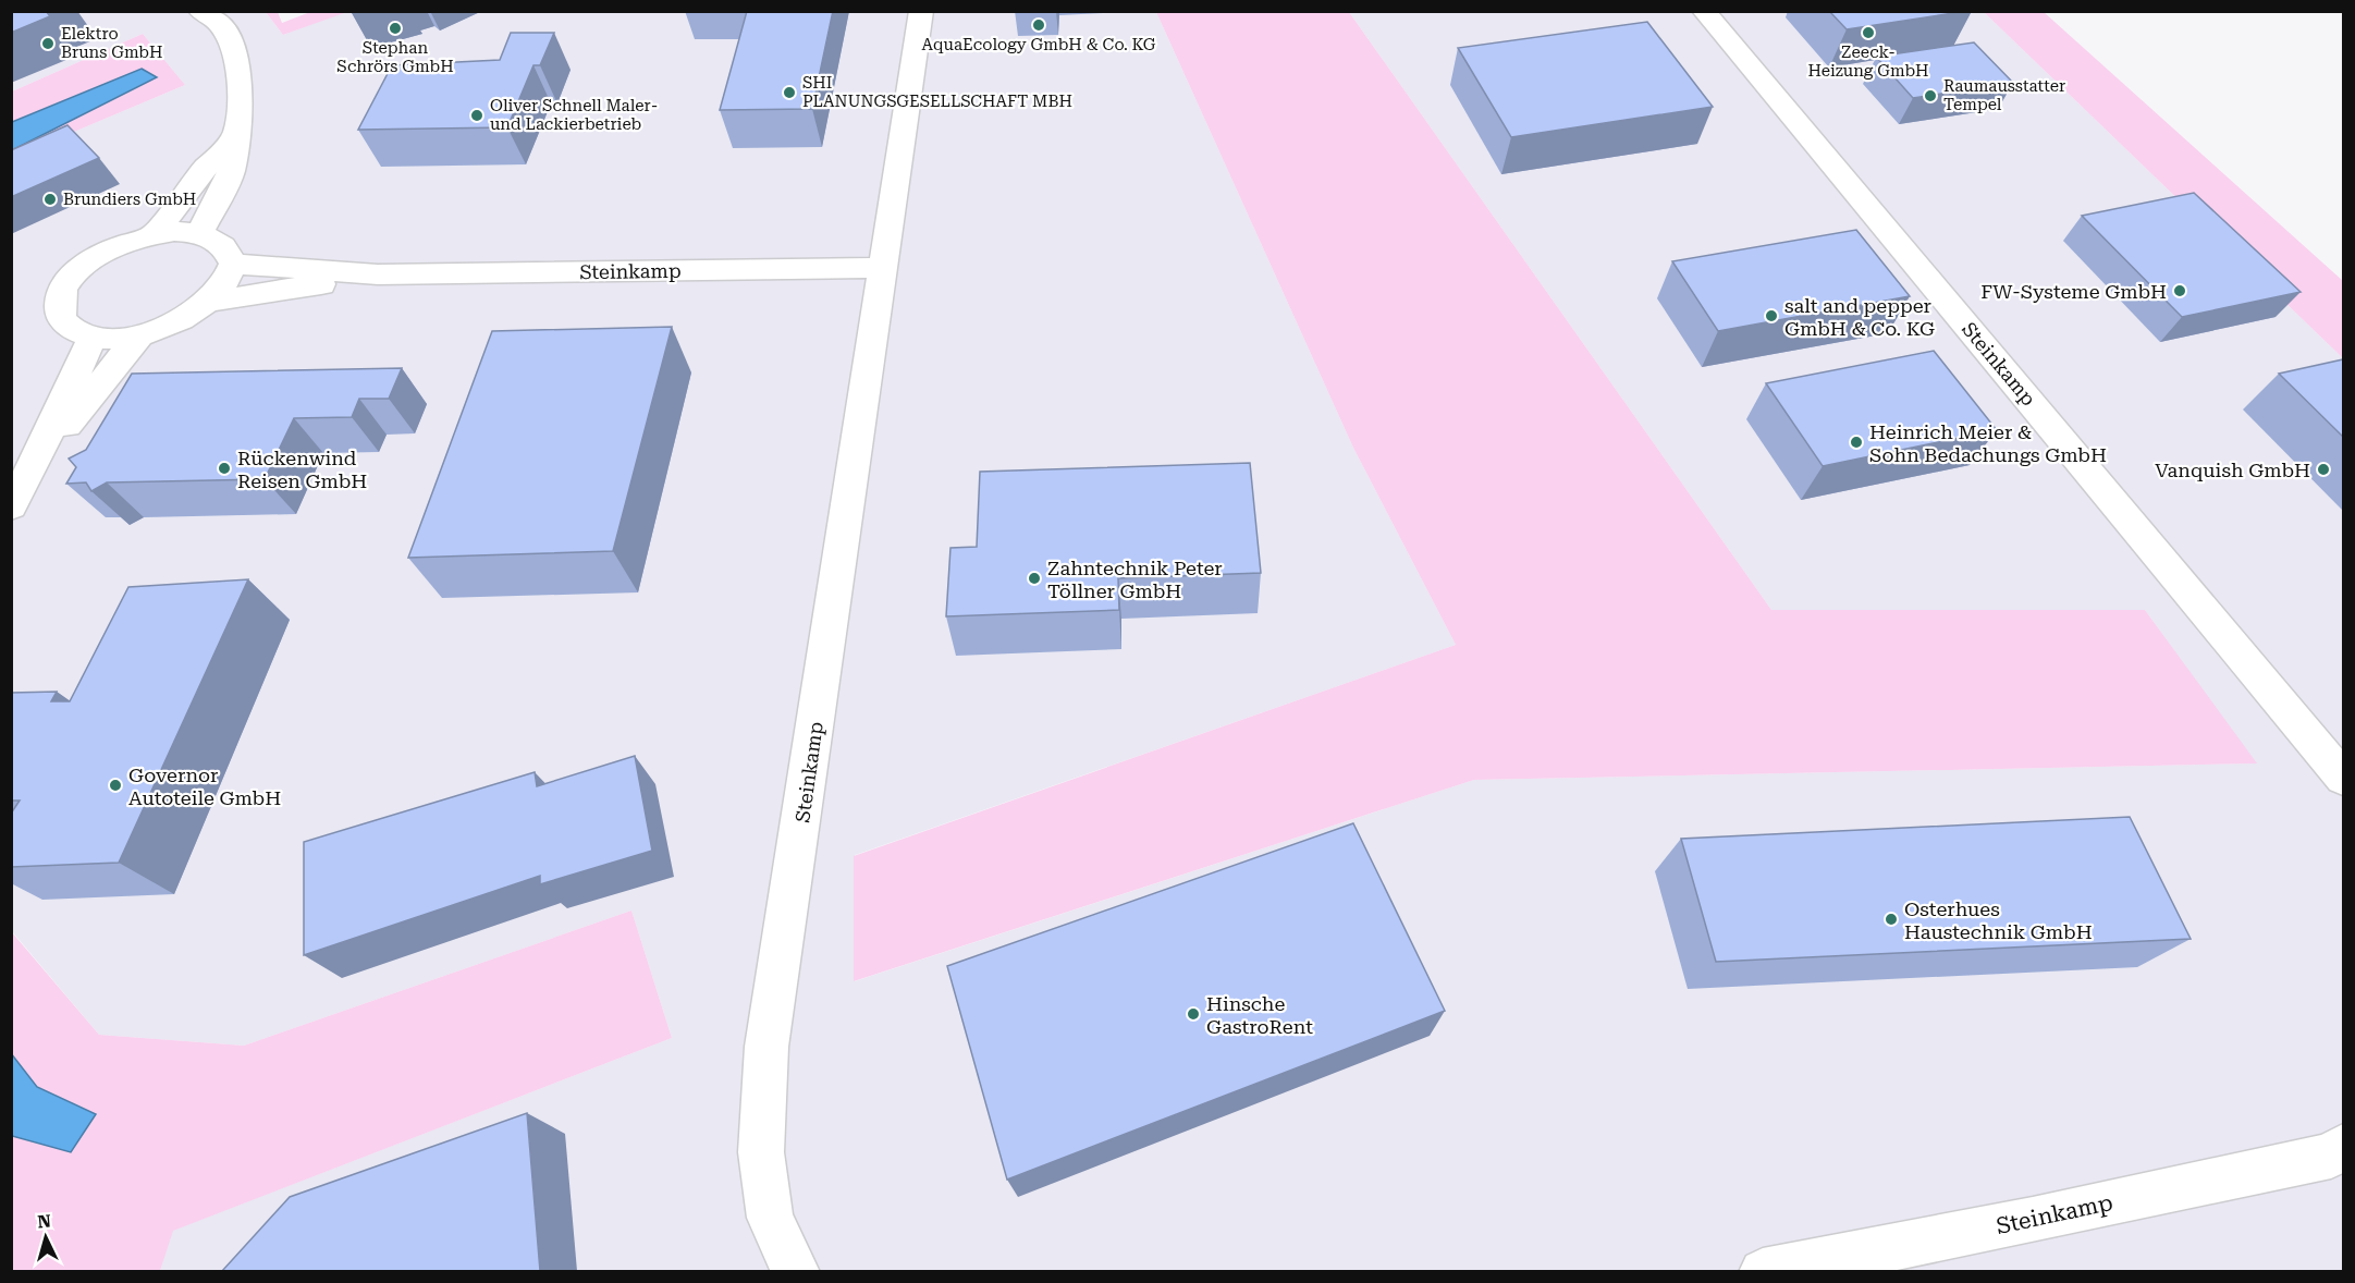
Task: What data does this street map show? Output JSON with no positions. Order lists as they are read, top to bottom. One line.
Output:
{"streets":{"street":["Steinkamp"]},"places":["AquaEcology GmbH & Co. KG","Stephan Schrörs GmbH","Zeeck- Heizung GmbH","Elektro Bruns GmbH","SHI PLANUNGSGESELLSCHAFT MBH","Raumausstatter Tempel","Oliver Schnell Maler- und Lackierbetrieb","Brundiers GmbH","FW-Systeme GmbH","salt and pepper GmbH & Co. KG","Heinrich Meier & Sohn Bedachungs GmbH","Rückenwind Reisen GmbH","Vanquish GmbH","Zahntechnik Peter Töllner GmbH","Governor Autoteile GmbH","Osterhues Haustechnik GmbH","Hinsche GastroRent"],"north":"top"}
